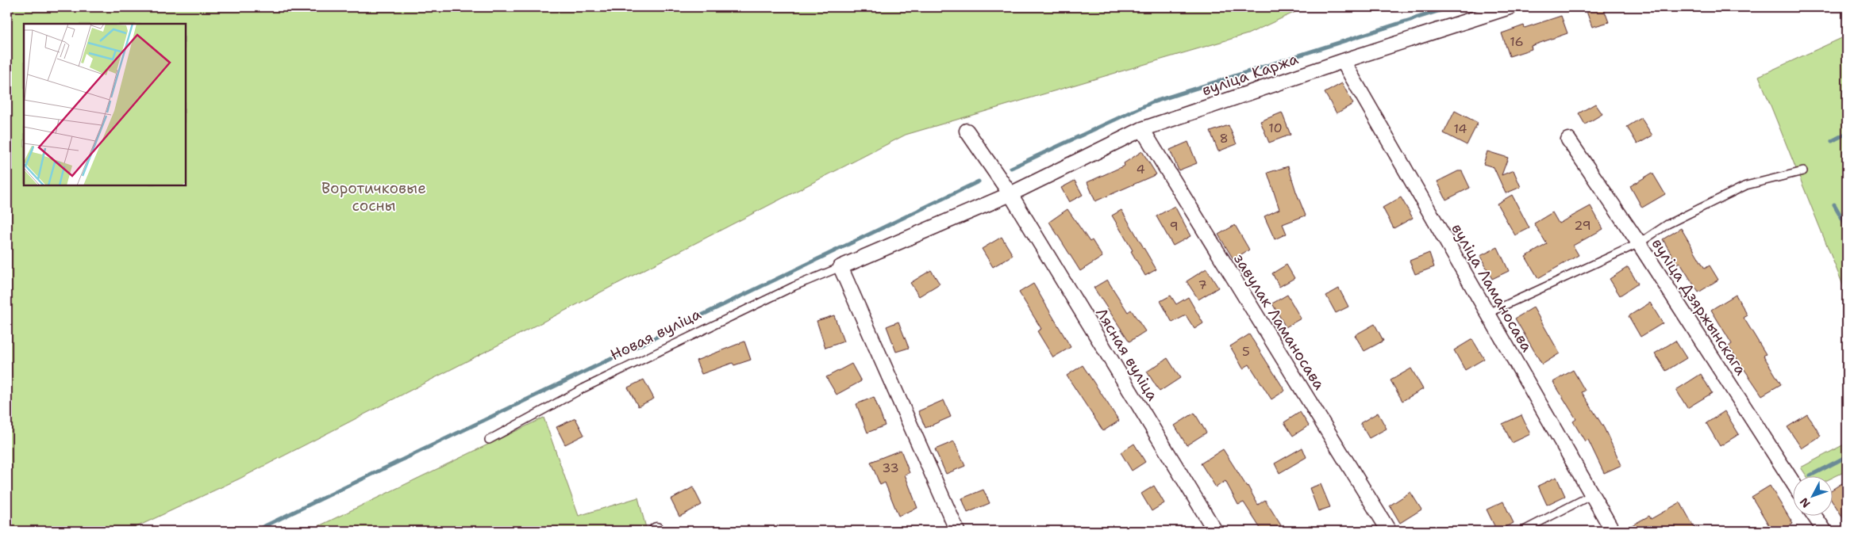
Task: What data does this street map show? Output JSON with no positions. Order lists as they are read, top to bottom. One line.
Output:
{"streets":{"street":["вуліца Каржа","вуліца Ламаносава","вуліца Дзяржынскага","завулак Ламаносава","Новая вуліца","Лясная вуліца"]},"crossings":[["вуліца Каржа","вуліца Ламаносава"],["вуліца Каржа","завулак Ламаносава"],["вуліца Каржа","Новая вуліца"],["вуліца Каржа","Лясная вуліца"],["Новая вуліца","Лясная вуліца"]],"parks":["Воротичковые сосны"],"house_numbers":["16","10","14","8","4","29","9","7","5","33"],"north":"bottom left"}
